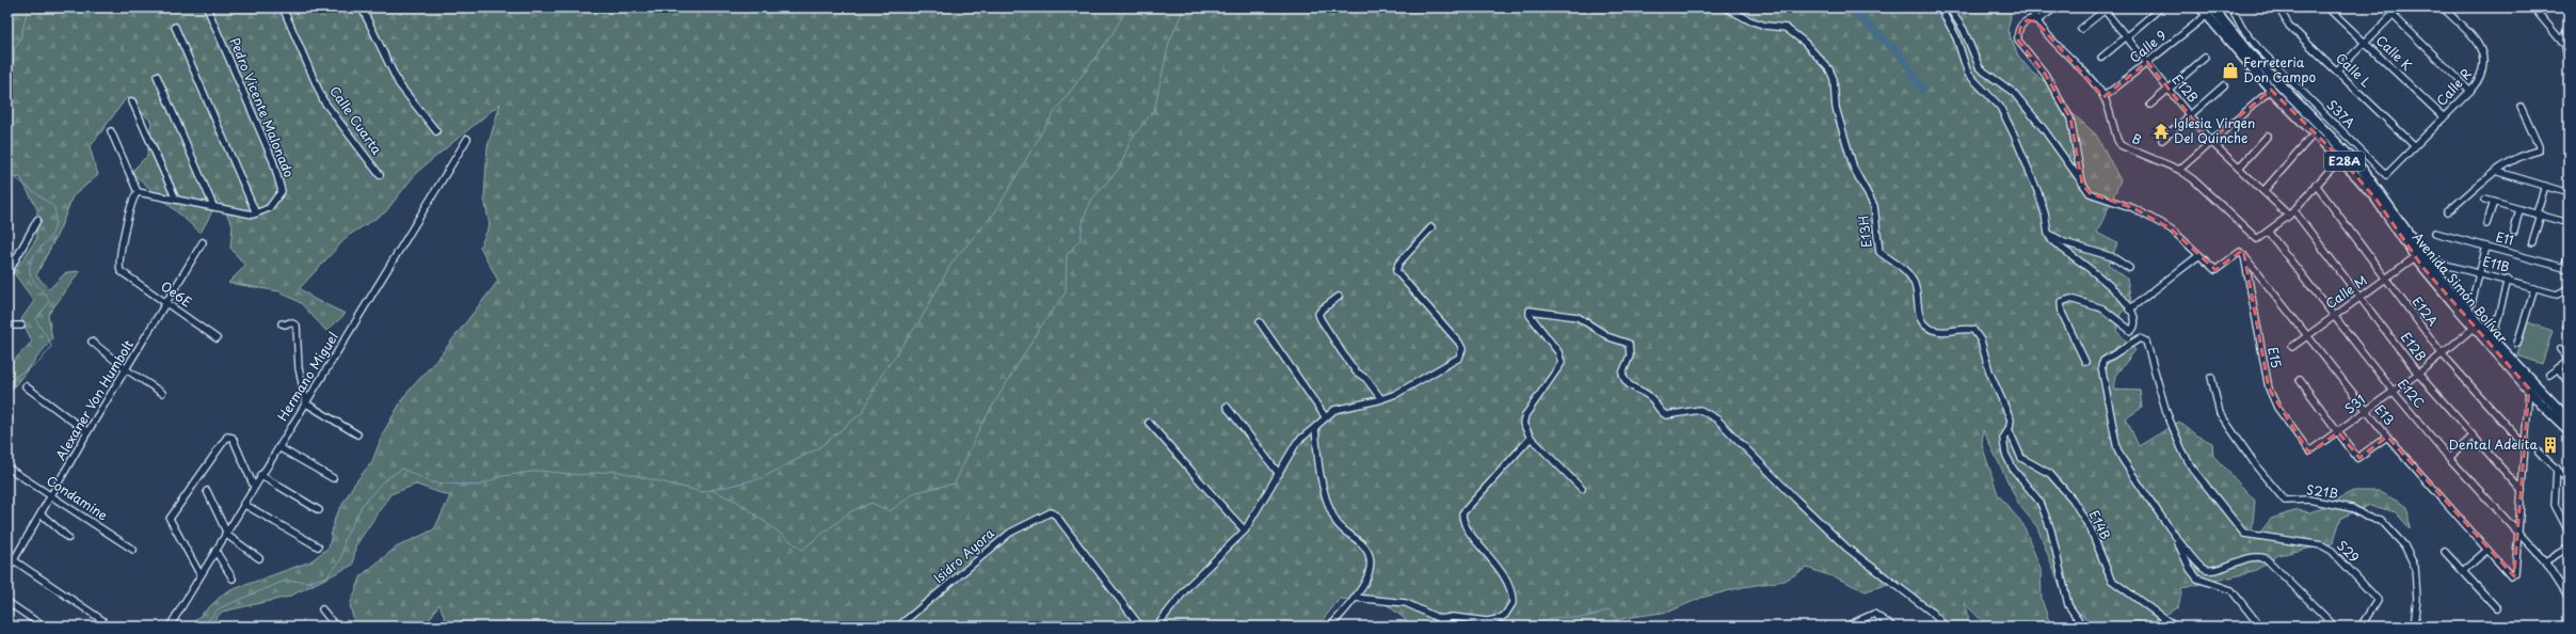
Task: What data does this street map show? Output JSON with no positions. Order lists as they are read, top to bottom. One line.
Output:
{"streets":{"highway":["E28A","Avenida Simón Bolívar"],"street":["Calle 9","Calle K","Calle L","Calle R","E12B","Pedro Vicente Malonado","S37A","Calle Cuarta","B","E13H","E11","E11B","Calle M","Oe6E","E12A","E15","Hermano Miguel","E12C","Alexaner Von Humbolt","S31","E13","S21B","Condamine","E14B","S29","Isidro Ayora"]},"crossings":[["Calle 9","E12B"],["Calle 9","B"],["Calle 9","Avenida Simón Bolívar"],["Calle K","Calle R"],["Calle L","Calle R"],["Calle R","S37A"],["E12B","Calle M"],["E12B","S31"],["B","E12C"],["E13H","E14B"],["E11B","Avenida Simón Bolívar"],["Avenida Simón Bolívar","Calle M"],["Avenida Simón Bolívar","S31"],["Calle M","E12A"],["Calle M","E12C"],["Calle M","E13"],["Oe6E","Alexaner Von Humbolt"],["E12A","S31"],["E15","S31"],["E15","E13"],["E12C","S31"],["E12C","E13"],["Alexaner Von Humbolt","Condamine"],["S31","E13"]],"places":{"shop":["Ferreteria Don Campo"],"temple":["Iglesia Virgen Del Quinche"],"building":["Dental Adelita"]}}
